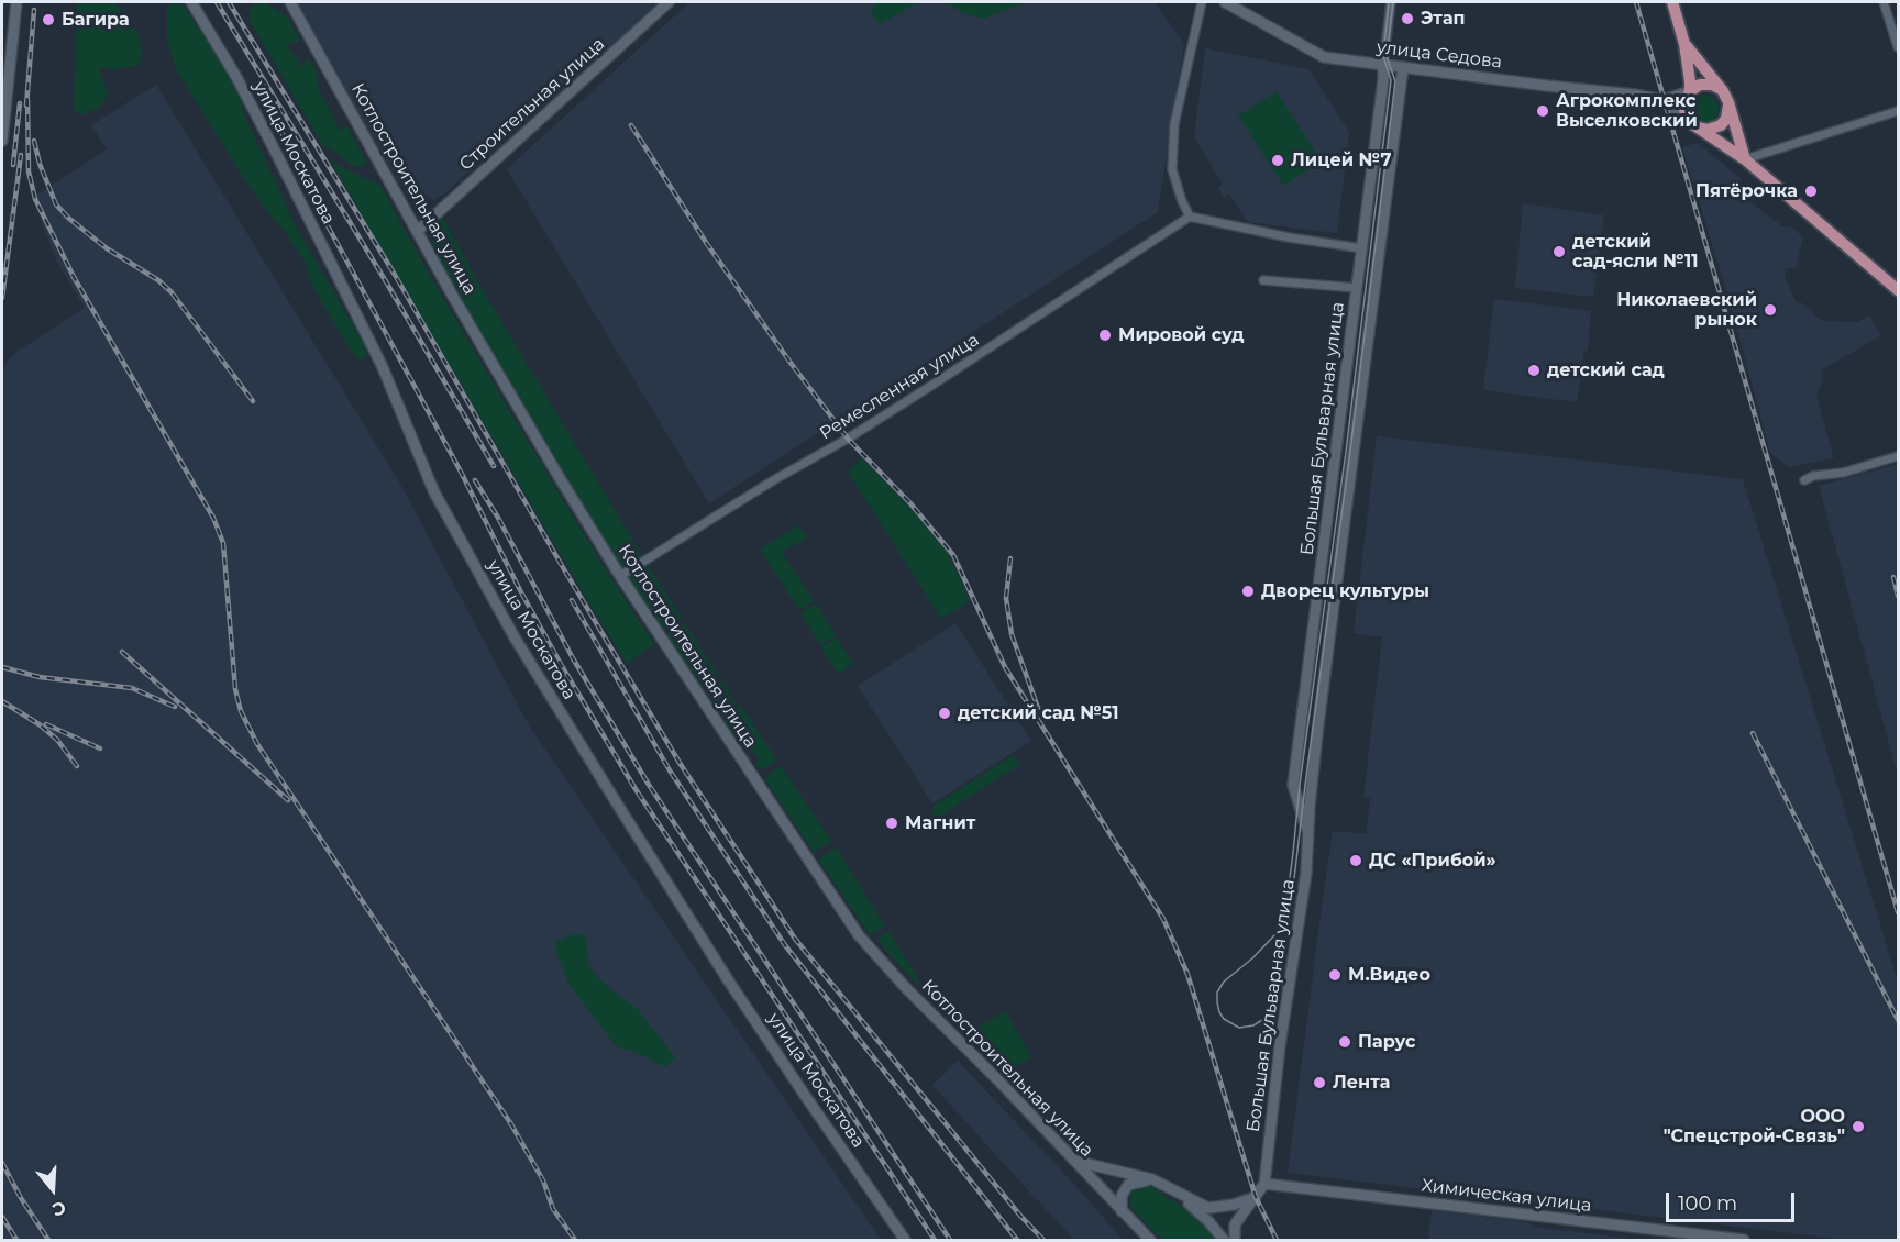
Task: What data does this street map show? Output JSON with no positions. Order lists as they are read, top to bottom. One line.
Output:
{"streets":{"main road":["улица Седова","Строительная улица","улица Москатова","Котлостроительная улица","Большая Бульварная улица","Химическая улица"],"street":["Ремесленная улица"]},"crossings":[["улица Седова","Большая Бульварная улица"],["Строительная улица","Котлостроительная улица"],["Котлостроительная улица","Ремесленная улица"],["Большая Бульварная улица","Химическая улица"]],"places":["Этап","Багира","Агрокомплекс Выселковский","Лицей №7","Пятёрочка","детский сад-ясли №11","Николаевский рынок","Мировой суд","детский сад","Дворец культуры","детский сад №51","Магнит","ДC «Прибой»","М.Видео","Парус","Лента","ООО \"Спецстрой-Связь\""],"scale_bar":"100 m","north":"bottom"}
